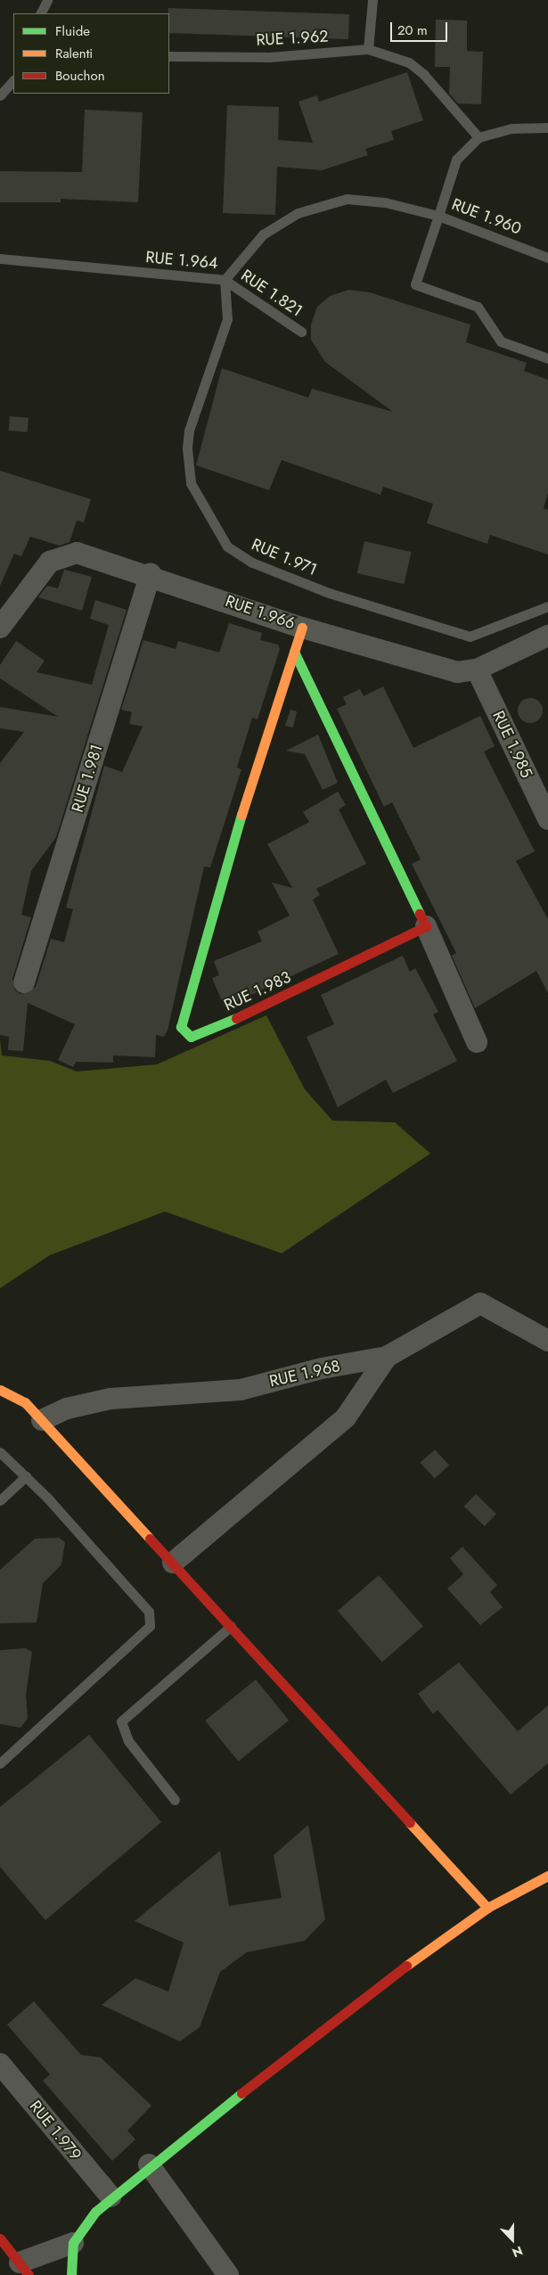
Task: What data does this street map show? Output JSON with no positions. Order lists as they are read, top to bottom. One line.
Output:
{"streets":{"main road":["RUE 1.983"],"street":["RUE 1.966","RUE 1.985","RUE 1.981","RUE 1.968","RUE 1.979"],"lane":["RUE 1.962","RUE 1.960","RUE 1.964","RUE 1.821","RUE 1.971"]},"crossings":[["RUE 1.960","RUE 1.964"],["RUE 1.964","RUE 1.821"],["RUE 1.964","RUE 1.971"],["RUE 1.821","RUE 1.971"],["RUE 1.966","RUE 1.985"],["RUE 1.966","RUE 1.981"],["RUE 1.966","RUE 1.983"]],"legend":["Fluide","Ralenti","Bouchon"],"scale_bar":"20 m","north":"bottom"}
